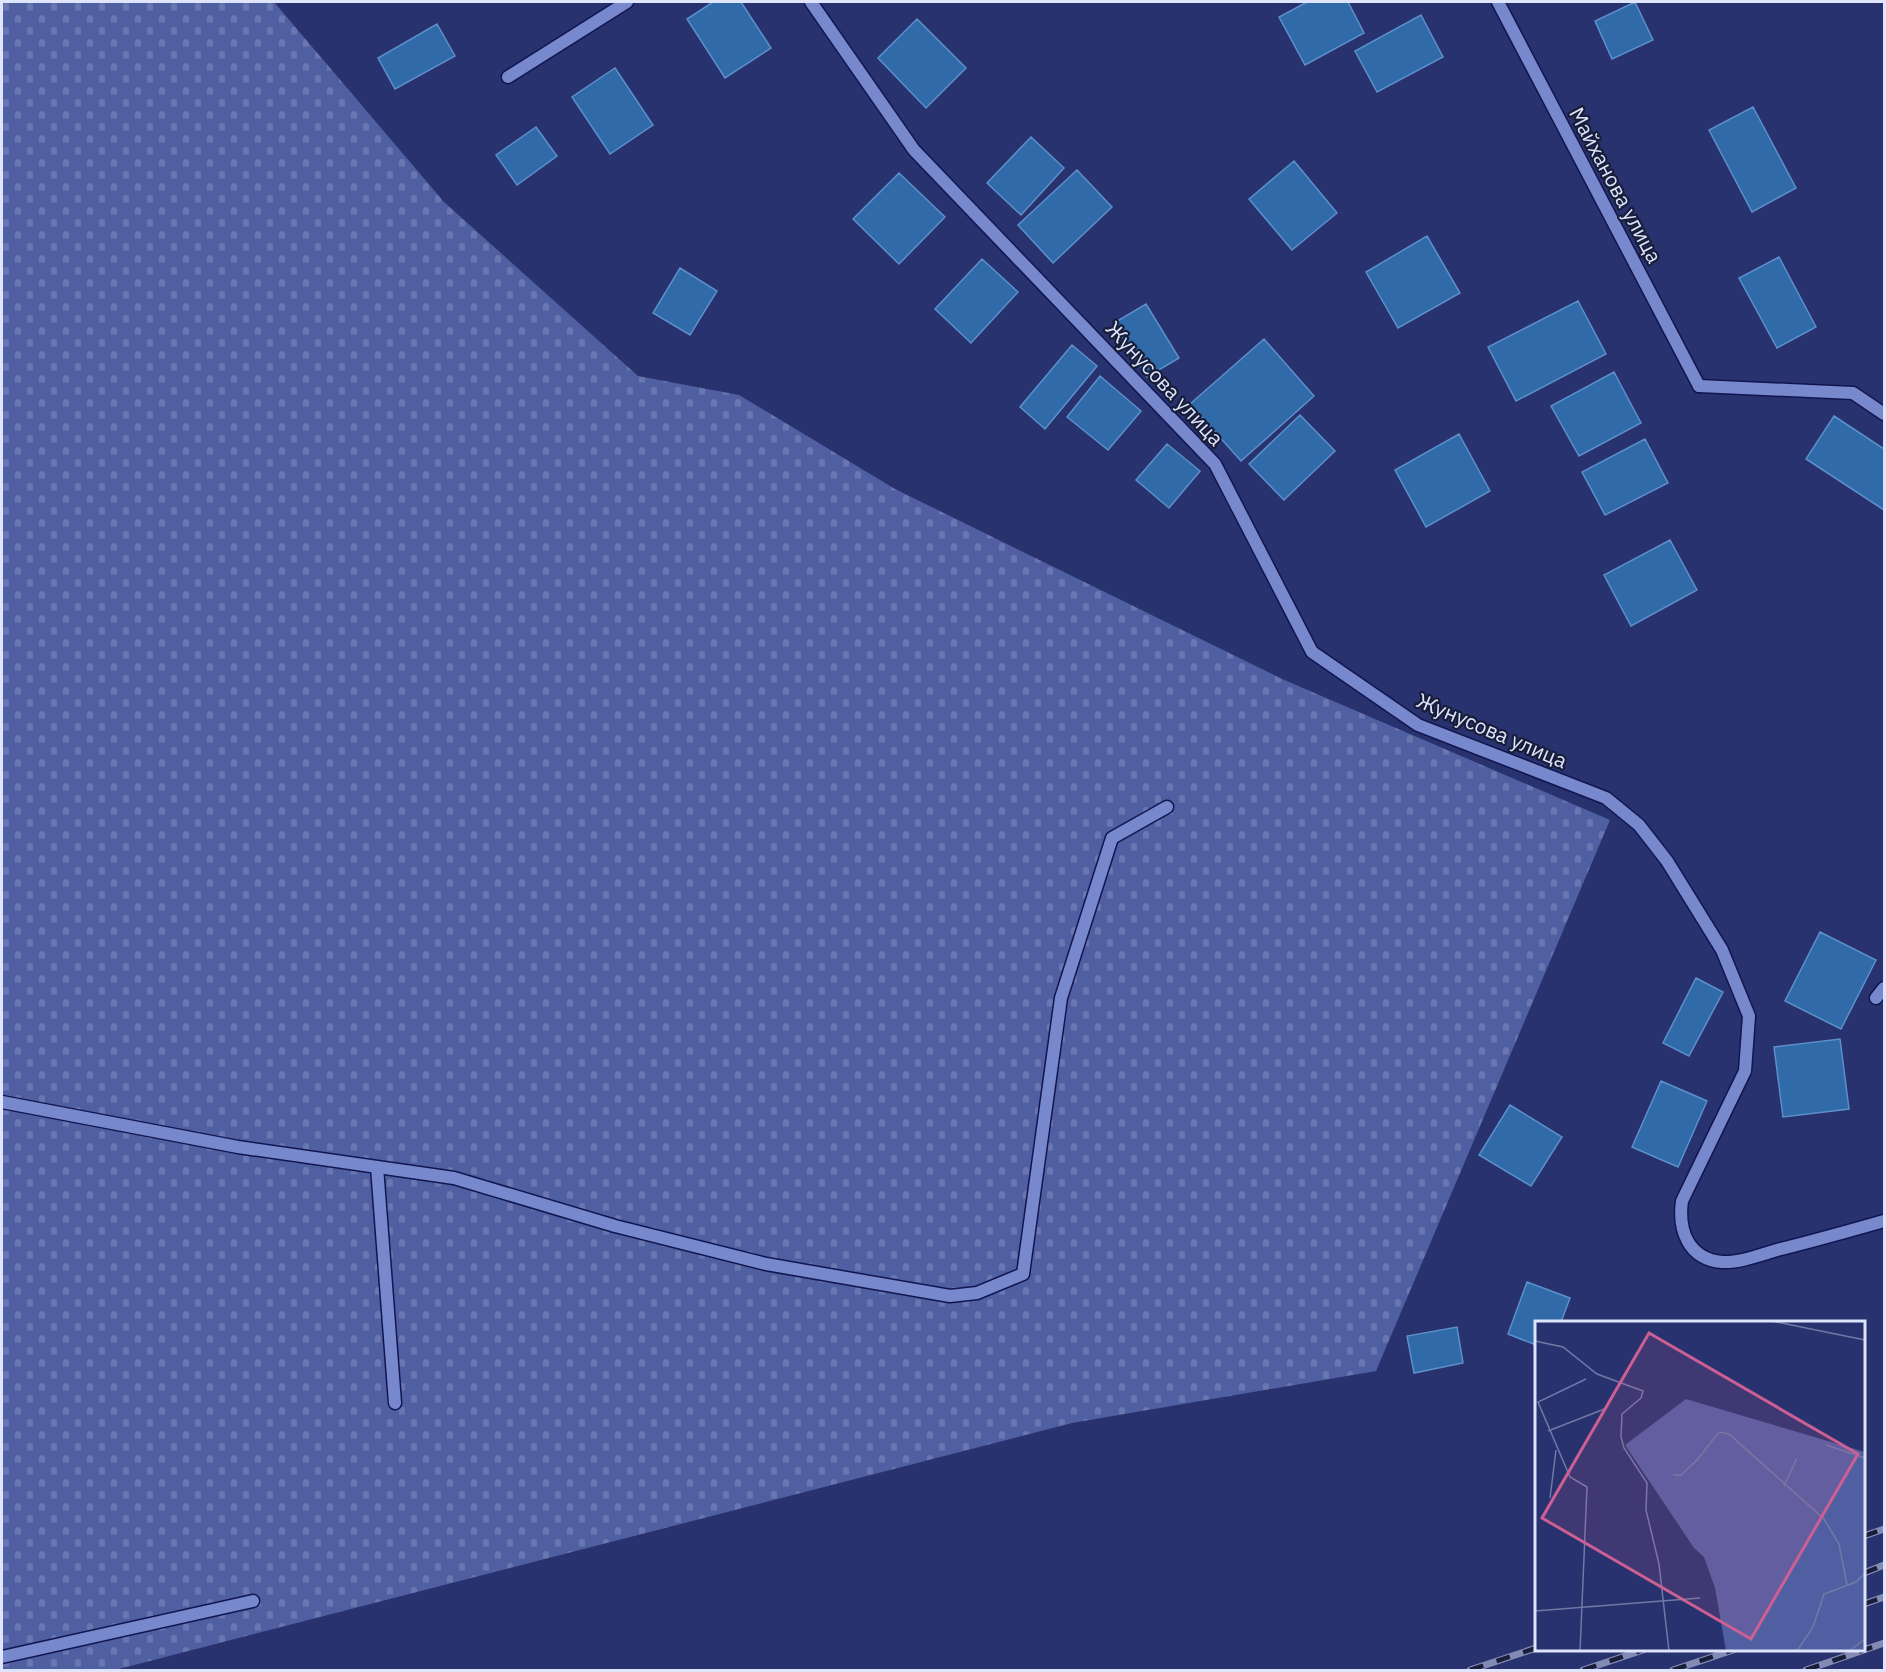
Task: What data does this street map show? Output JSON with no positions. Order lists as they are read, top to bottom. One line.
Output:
{"streets":{"street":["Майханова улица","Жунусова улица"]}}
